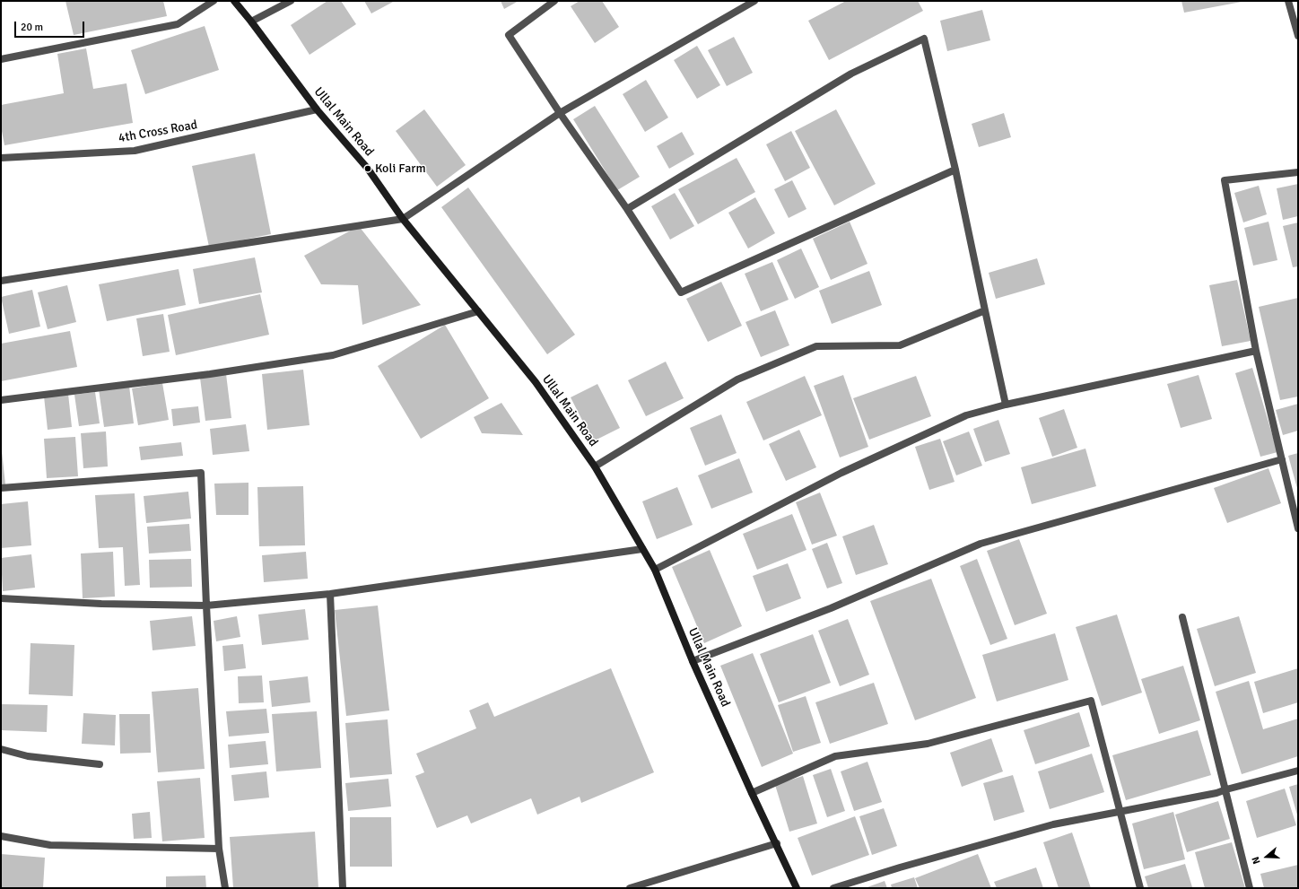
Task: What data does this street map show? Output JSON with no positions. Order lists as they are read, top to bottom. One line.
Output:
{"streets":{"main road":["Ullal Main Road"],"street":["4th Cross Road"]},"crossings":[["Ullal Main Road","4th Cross Road"]],"places":["Koli Farm"],"scale_bar":"20 m","north":"left"}
